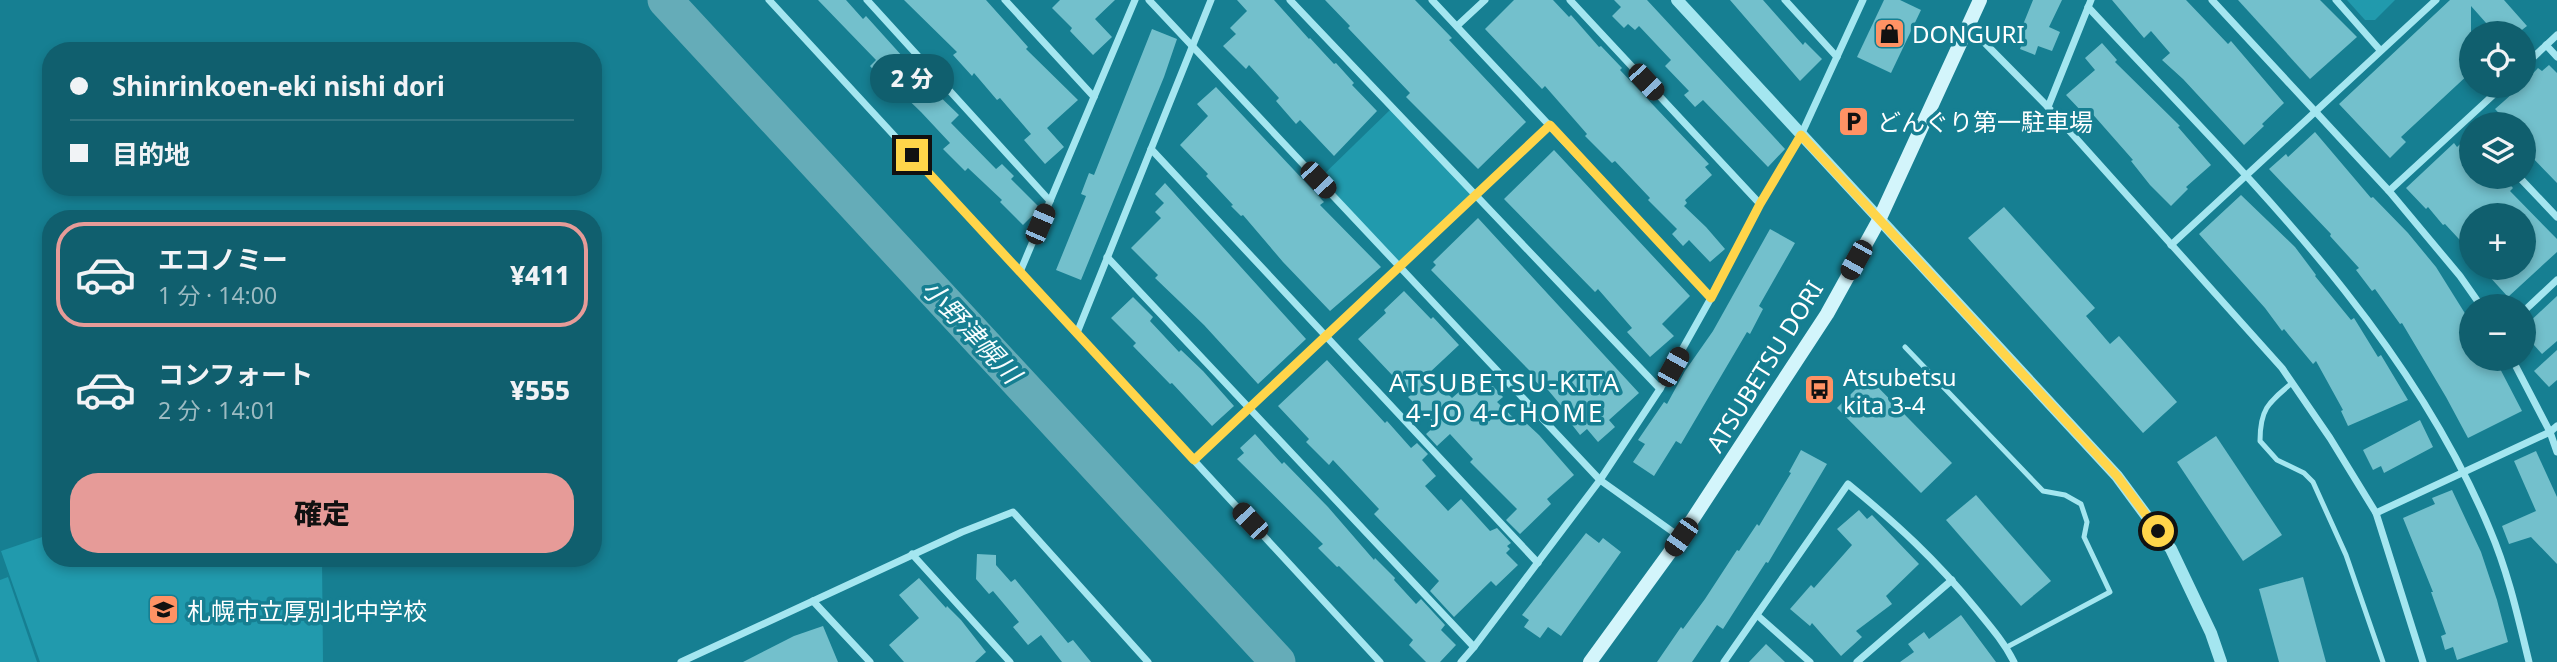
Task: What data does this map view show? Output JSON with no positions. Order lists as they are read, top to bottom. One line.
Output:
{"streets":{"main road":["ATSUBETSU DORI"]},"districts":["ATSUBETSU-KITA 4-JO 4-CHOME"],"water":["小野津幌川"],"places":{"shop":["DONGURI"],"parking":["どんぐり第一駐車場"],"bus stop":["Atsubetsu kita 3-4"],"school or university":["札幌市立厚別北中学校"]},"page":{"map_buttons":["+","−"],"banner":["Shinrinkoen-eki nishi dori","目的地"],"bubble":"2 分","list":[{"name":"エコノミー","note":"1 分 · 14:00","value":"¥411"},{"name":"コンフォート","note":"2 分 · 14:01","value":"¥555"}],"buttons":"確定"}}
